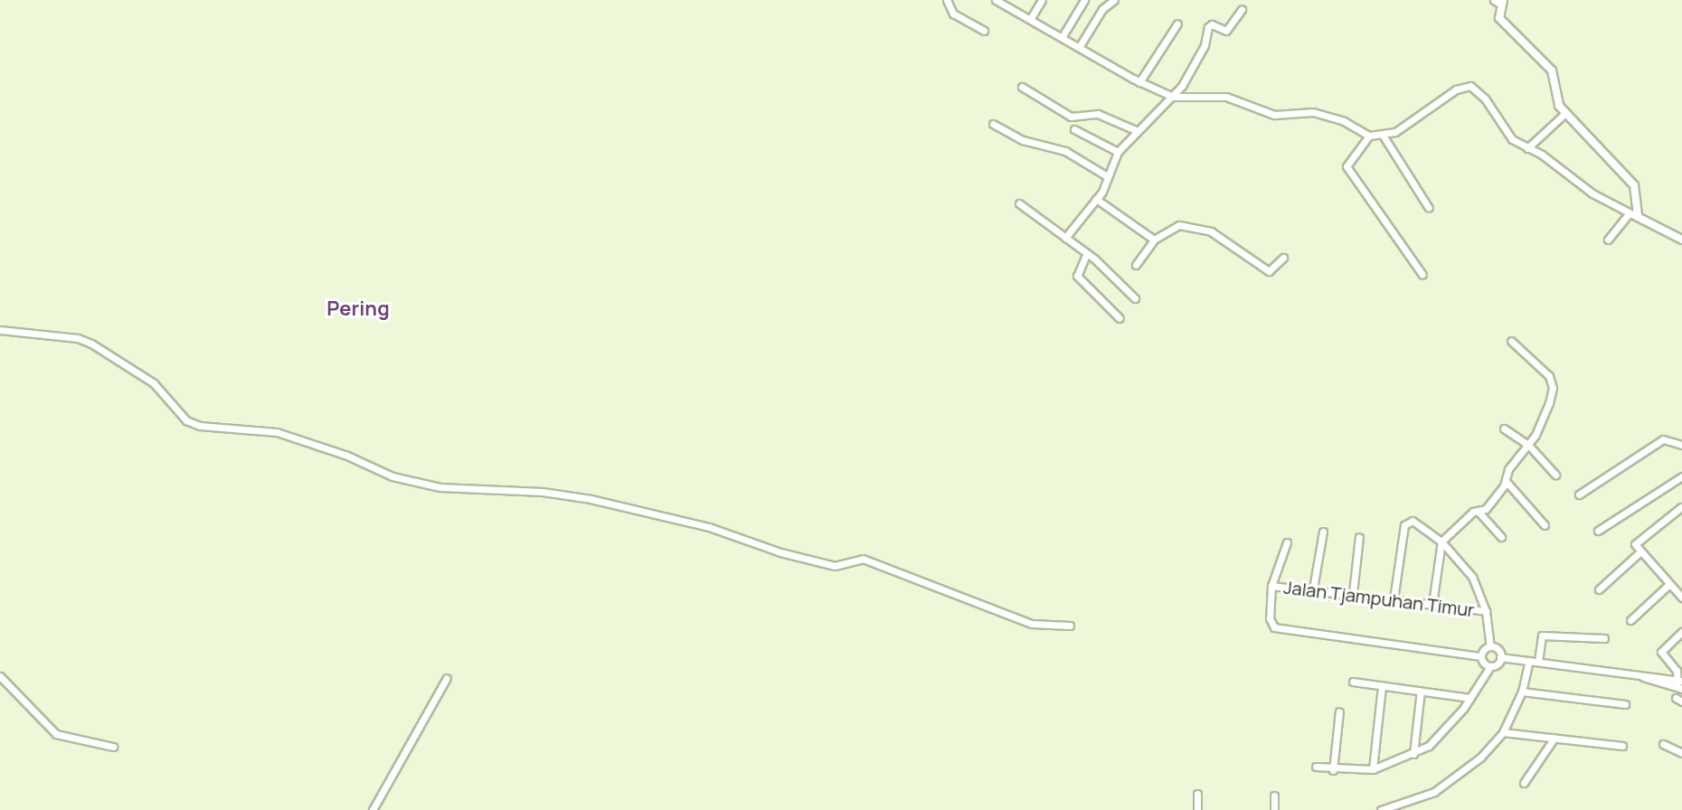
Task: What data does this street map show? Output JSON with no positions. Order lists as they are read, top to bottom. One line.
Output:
{"streets":{"street":["Jalan Tjampuhan Timur"]},"districts":["Pering"]}
